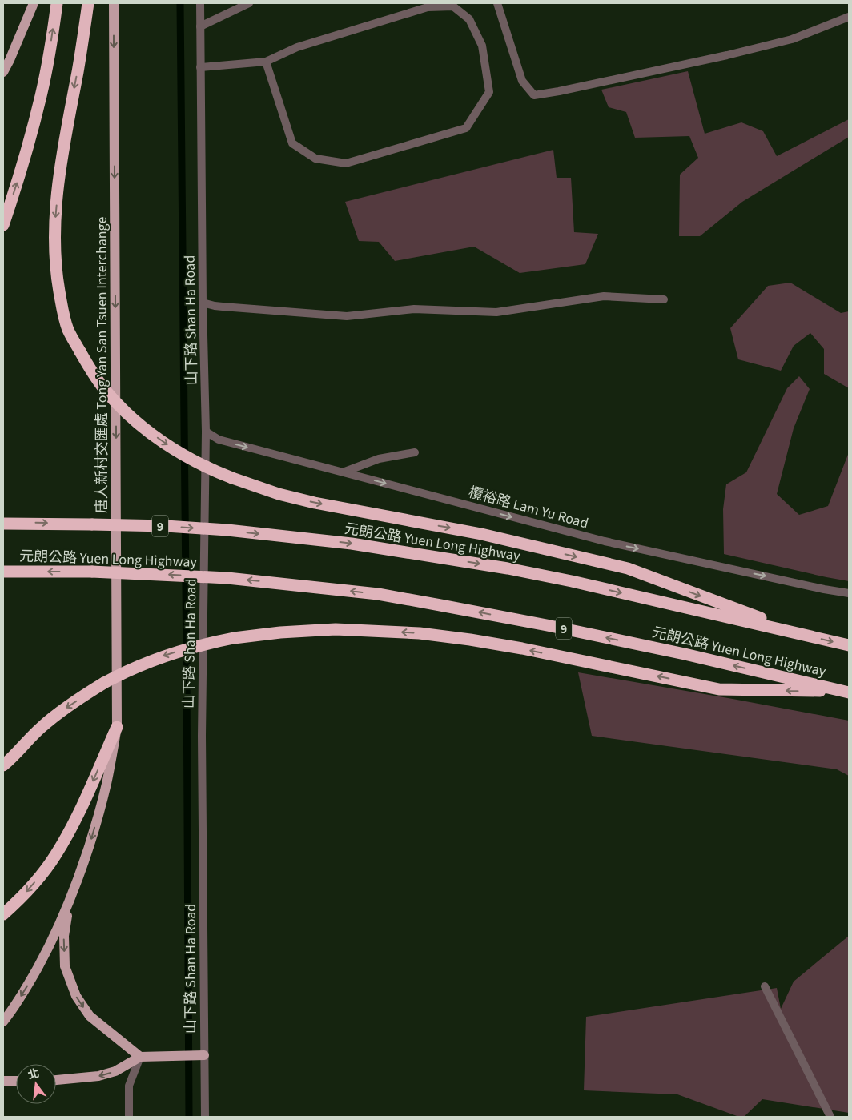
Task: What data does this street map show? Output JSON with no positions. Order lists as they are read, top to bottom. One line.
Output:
{"streets":{"highway":["9","元朗公路 Yuen Long Highway"],"main road":["唐人新村交匯處 Tong Yan San Tsuen Interchange"],"street":["山下路 Shan Ha Road","欖裕路 Lam Yu Road"]},"crossings":[["山下路 Shan Ha Road","欖裕路 Lam Yu Road"]],"one_way":["唐人新村交匯處 Tong Yan San Tsuen Interchange","欖裕路 Lam Yu Road"],"north":"top"}
